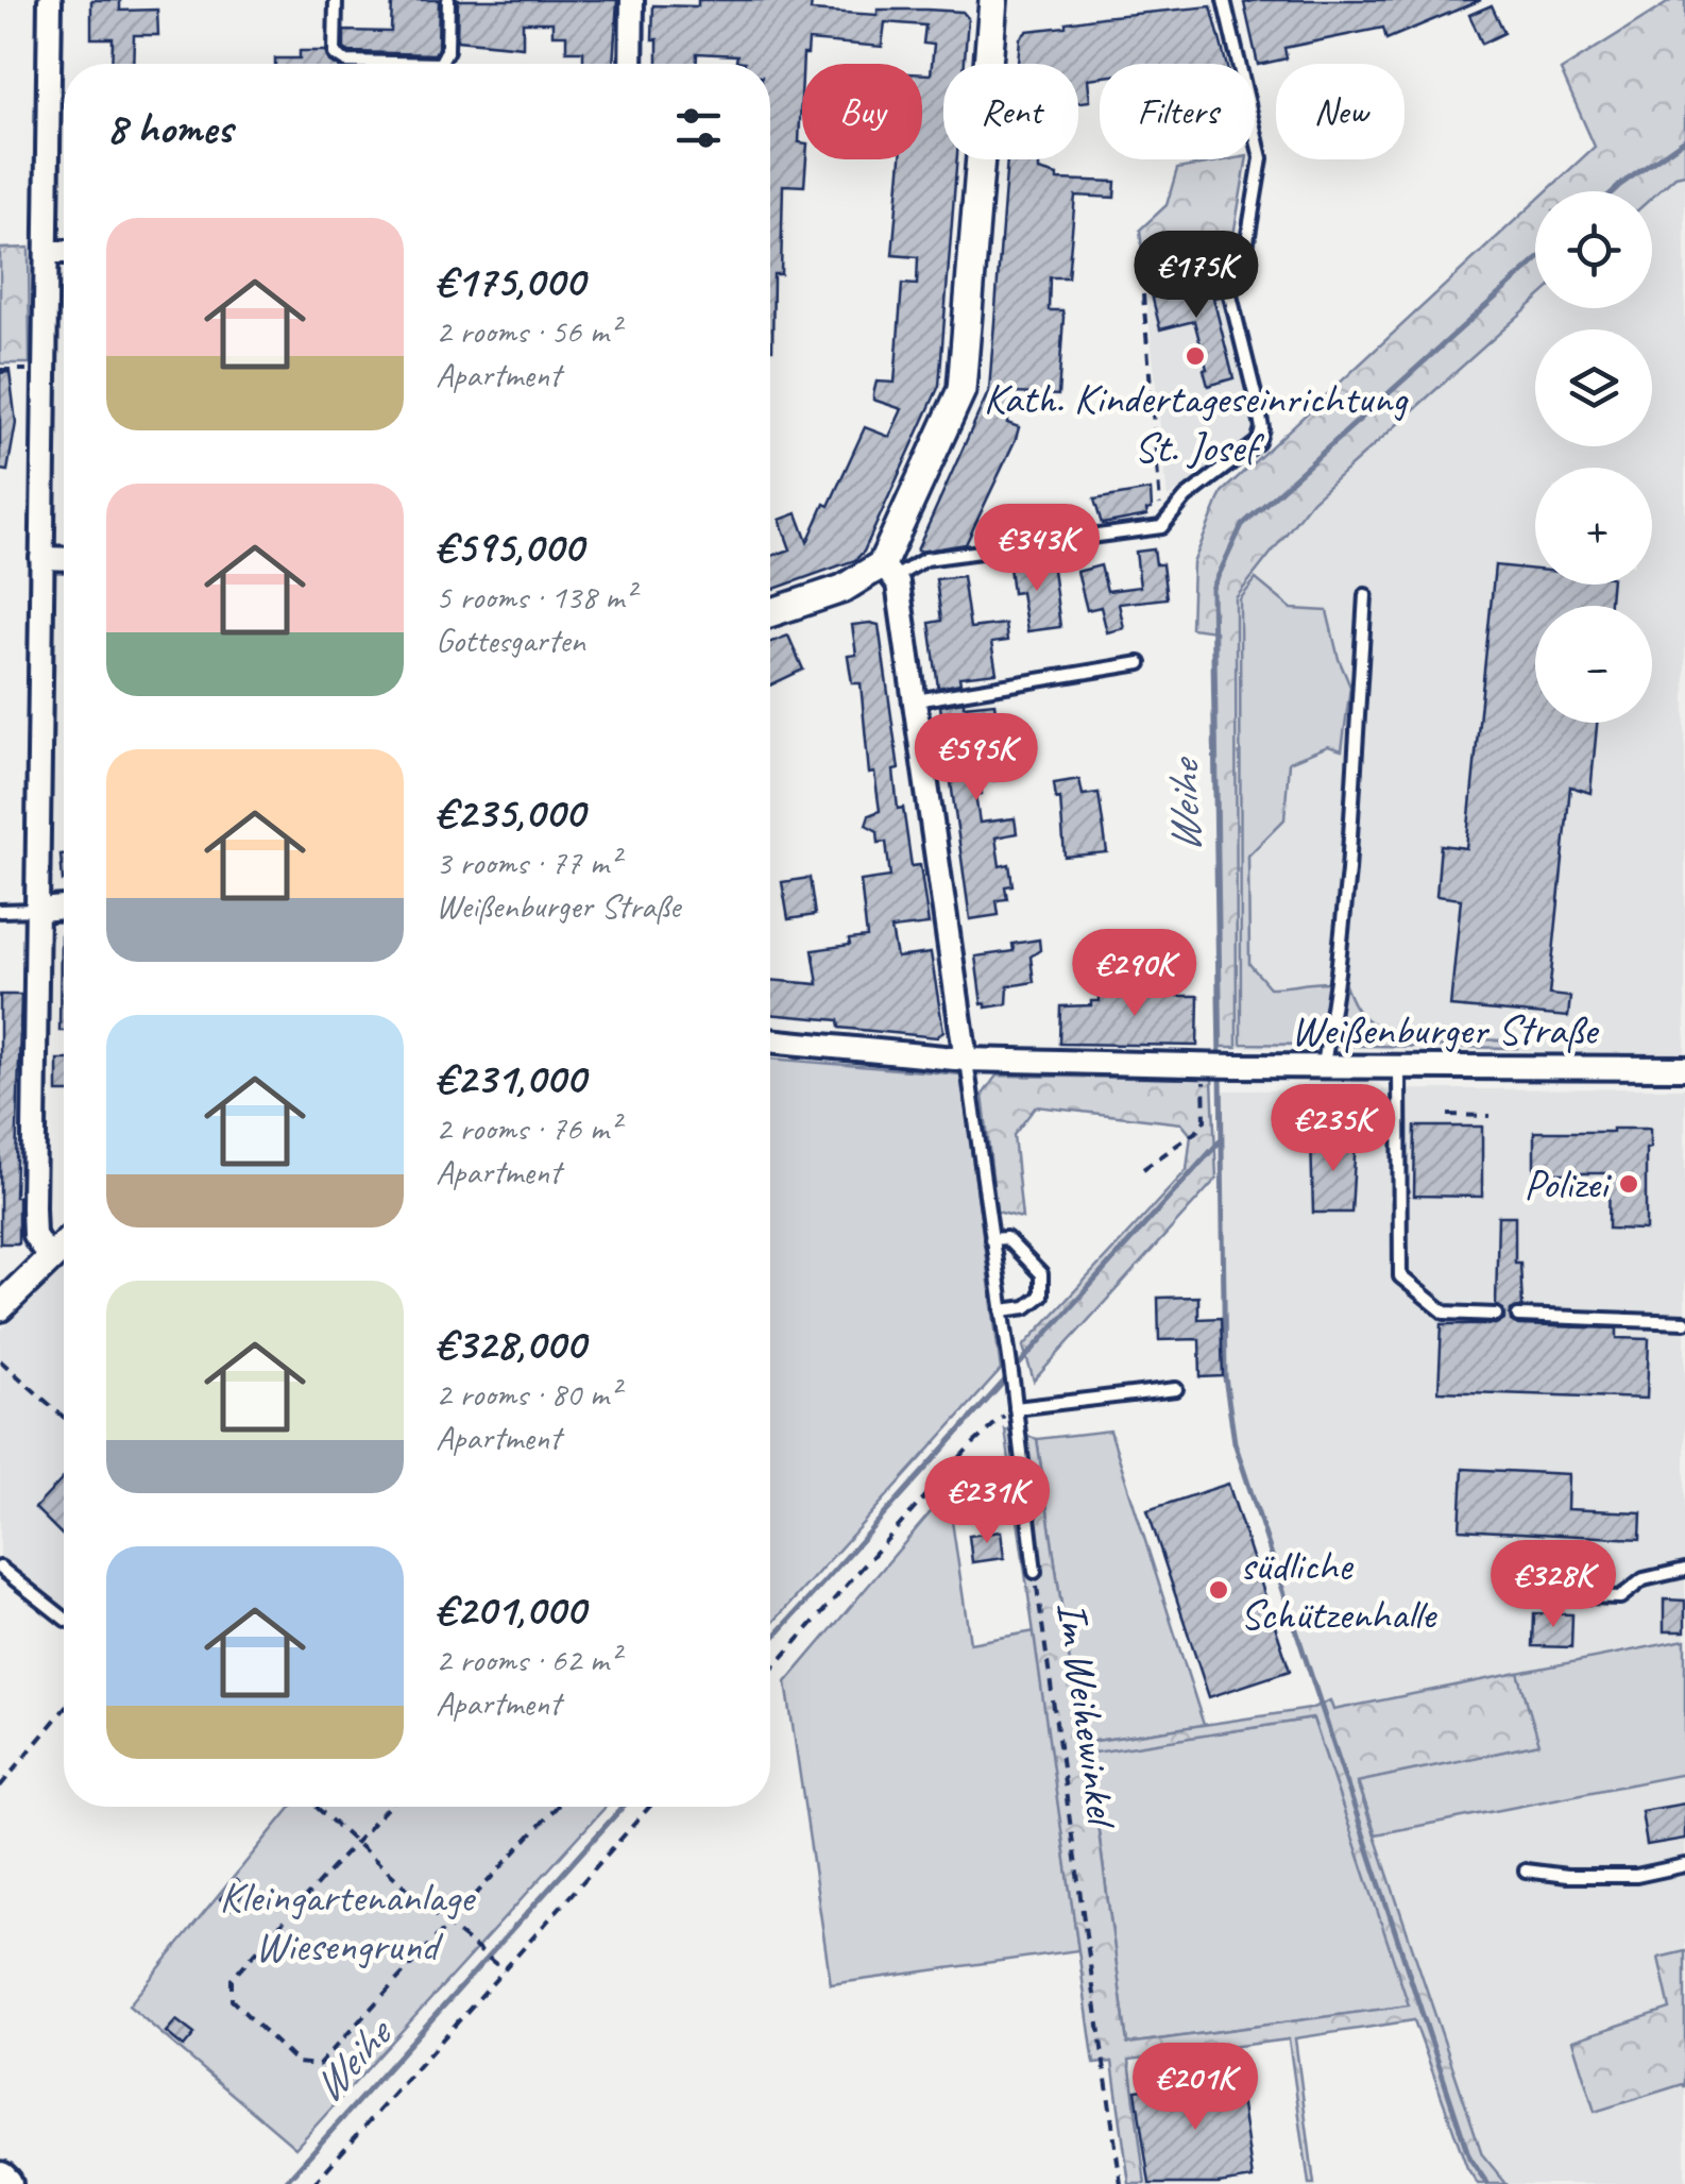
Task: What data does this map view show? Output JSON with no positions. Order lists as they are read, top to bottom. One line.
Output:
{"streets":{"street":["Weißenburger Straße"],"lane":["Im Weihewinkel"]},"crossings":[["Weißenburger Straße","Im Weihewinkel"]],"water":["Weihe"],"parks":["Kleingartenanlage Wiesengrund"],"places":["Kath. Kindertageseinrichtung St. Josef","Polizei","südliche Schützenhalle"],"page":{"chip":["Buy","Rent","Filters","New"],"heading":"8 homes","map_buttons":["+","−"],"list":[{"name":"€175,000","note":"2 rooms · 56 m² · Apartment"},{"name":"€595,000","note":"5 rooms · 138 m² · Gottesgarten"},{"name":"€235,000","note":"3 rooms · 77 m² · Weißenburger Straße"},{"name":"€231,000","note":"2 rooms · 76 m² · Apartment"},{"name":"€328,000","note":"2 rooms · 80 m² · Apartment"},{"name":"€201,000","note":"2 rooms · 62 m² · Apartment"}],"price":["€175K","€343K","€595K","€290K","€235K","€231K","€328K","€201K"]}}
